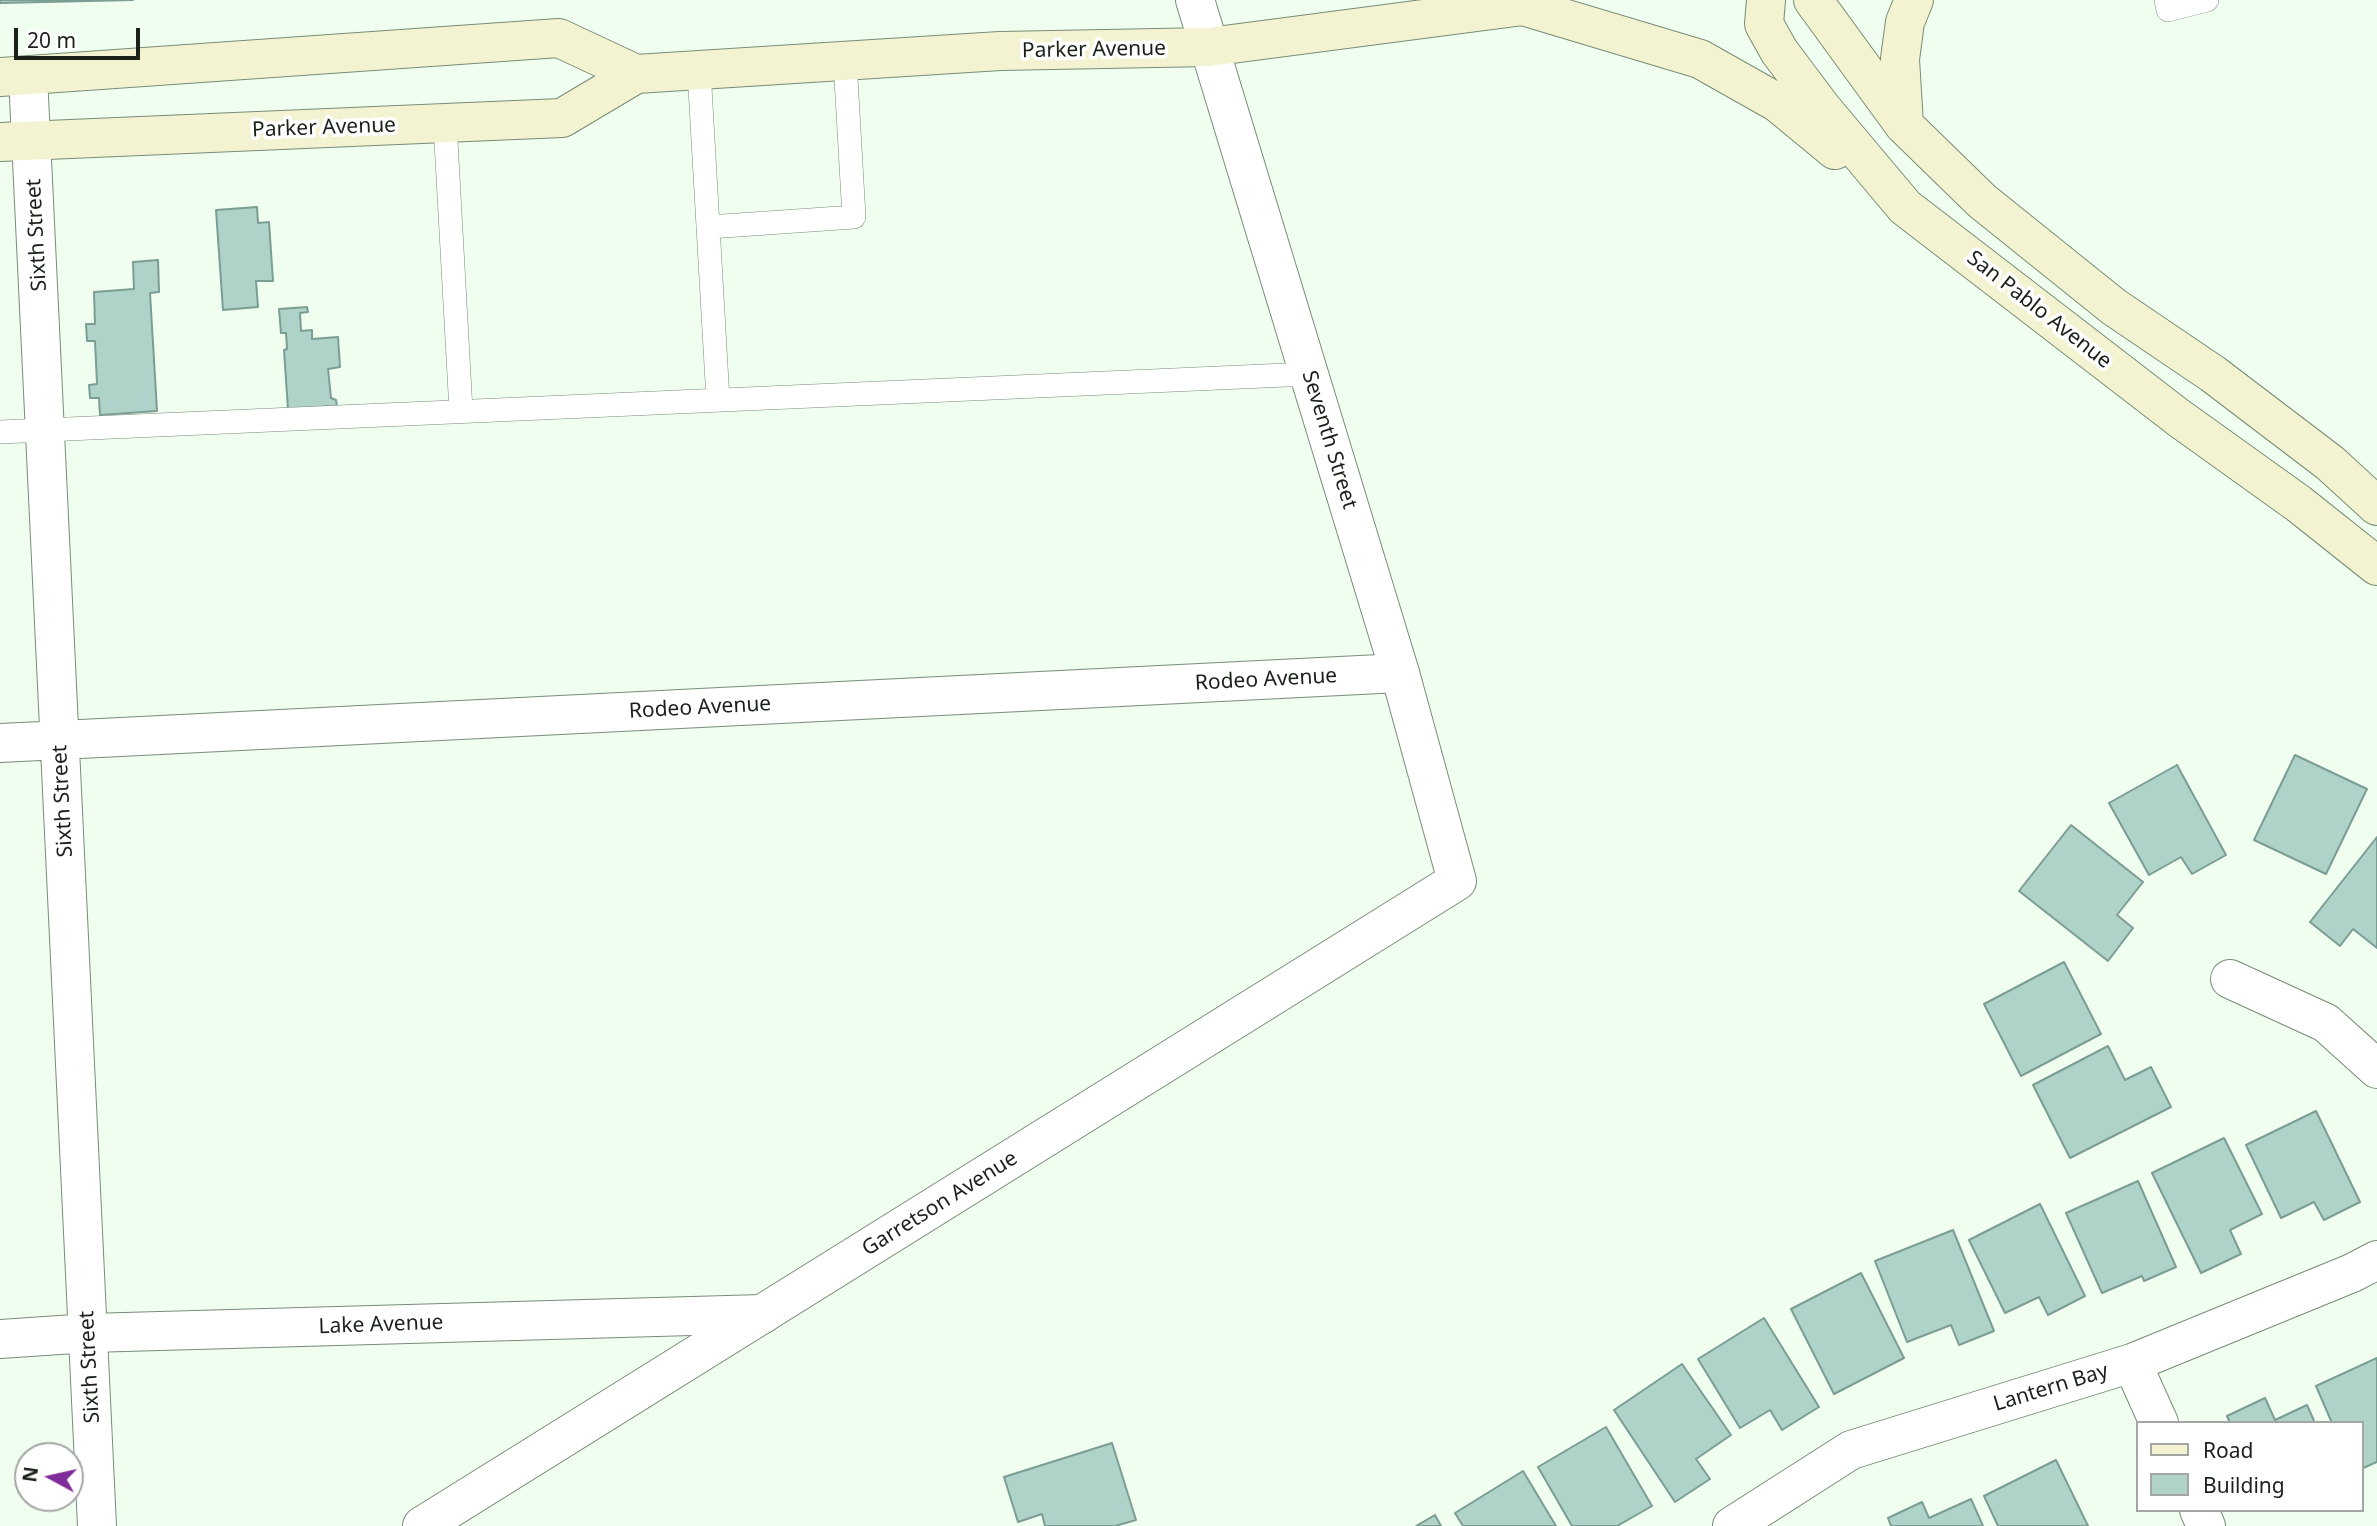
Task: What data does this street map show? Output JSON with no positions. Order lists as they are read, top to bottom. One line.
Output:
{"streets":{"main road":["Parker Avenue","San Pablo Avenue"],"street":["Sixth Street","Seventh Street","Rodeo Avenue","Garretson Avenue","Lake Avenue","Lantern Bay"]},"crossings":[["Parker Avenue","Sixth Street"],["Parker Avenue","Seventh Street"],["Sixth Street","Rodeo Avenue"],["Sixth Street","Lake Avenue"],["Seventh Street","Rodeo Avenue"],["Seventh Street","Garretson Avenue"],["Garretson Avenue","Lake Avenue"]],"legend":["Road","Building"],"scale_bar":"20 m","north":"left"}
